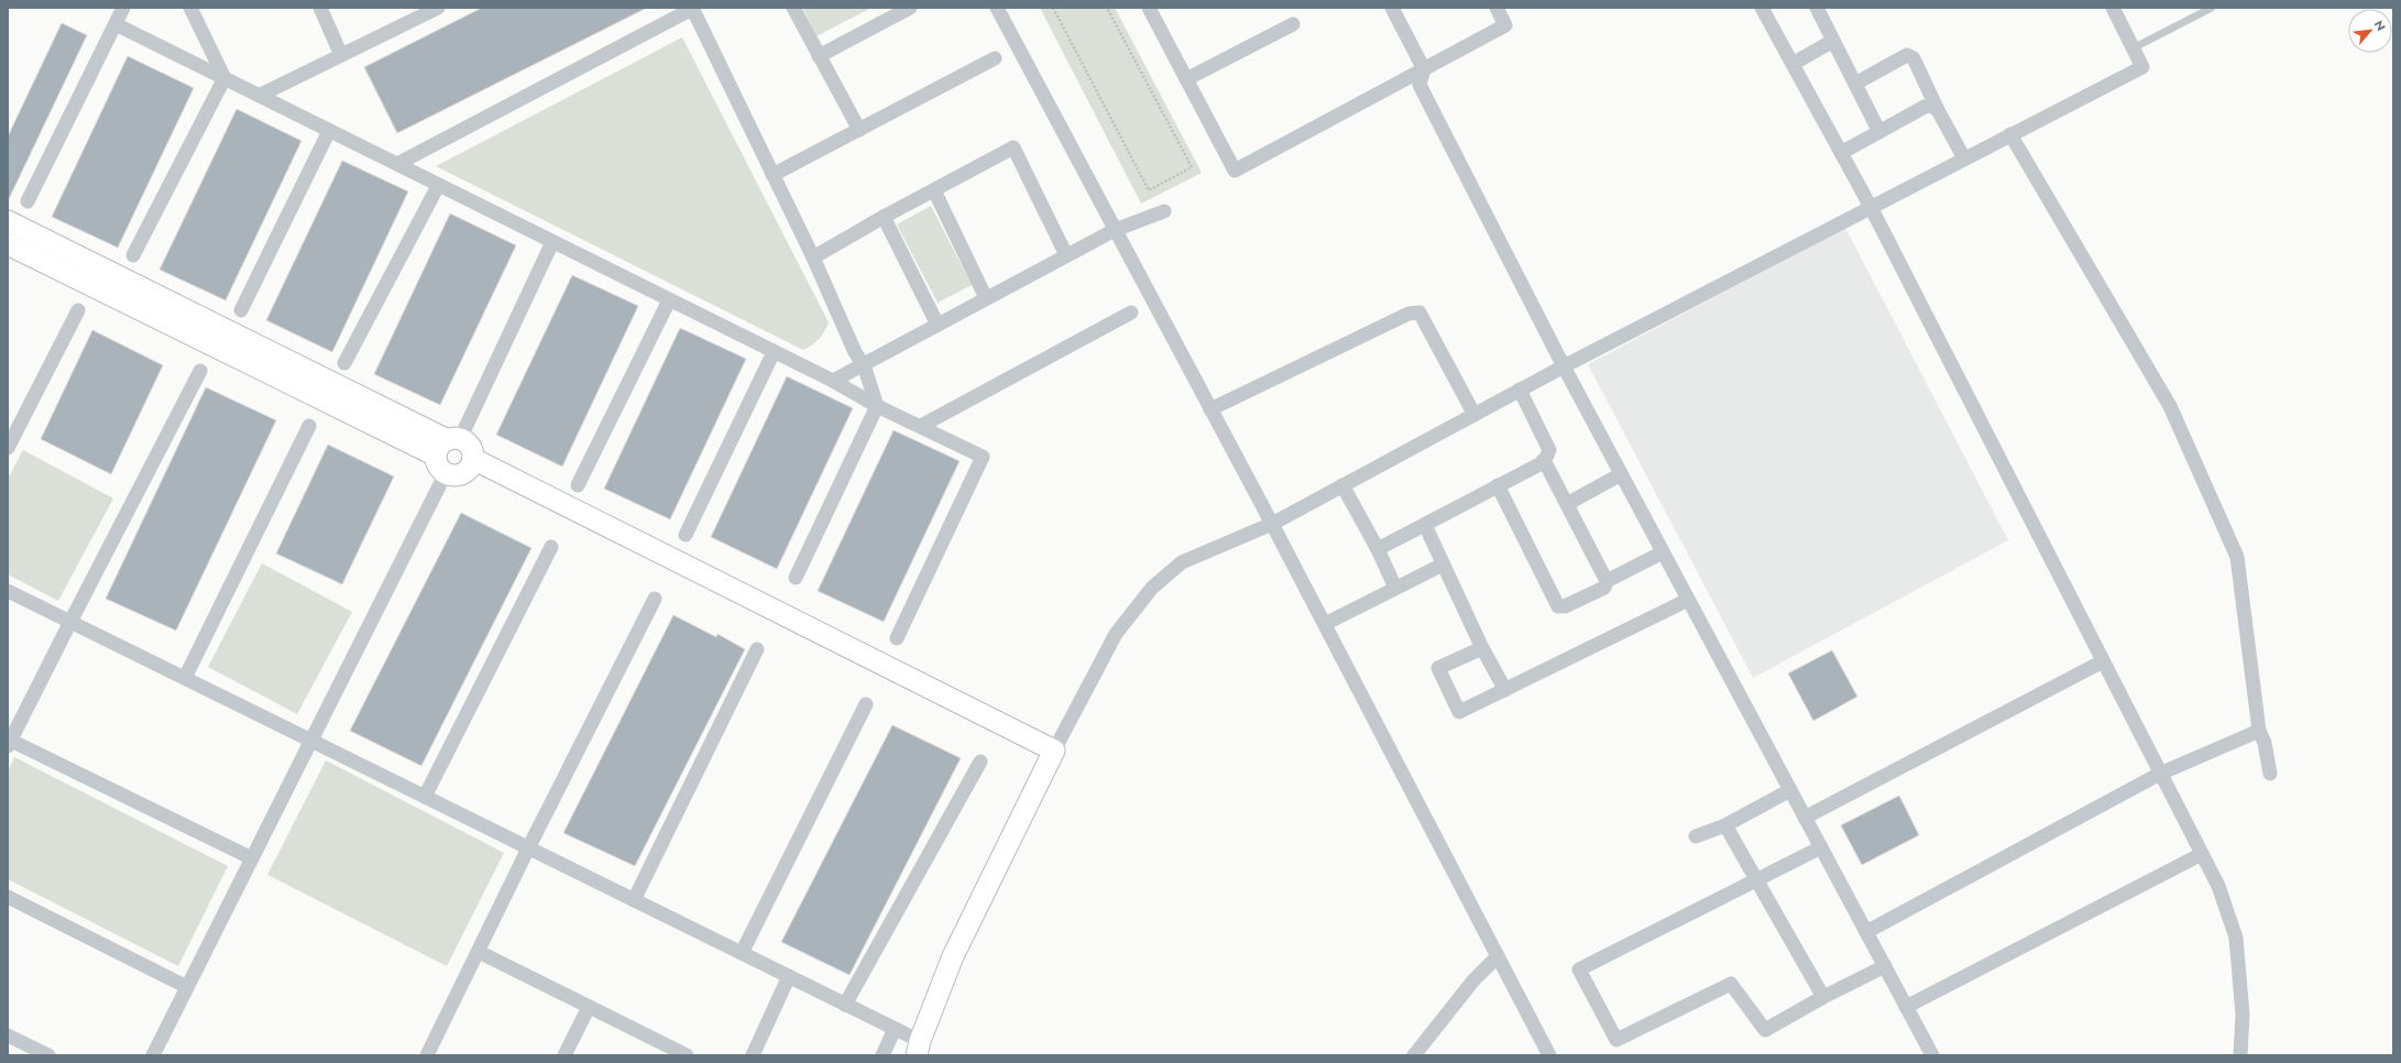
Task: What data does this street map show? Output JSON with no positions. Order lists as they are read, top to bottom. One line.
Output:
{"north":"top right"}
